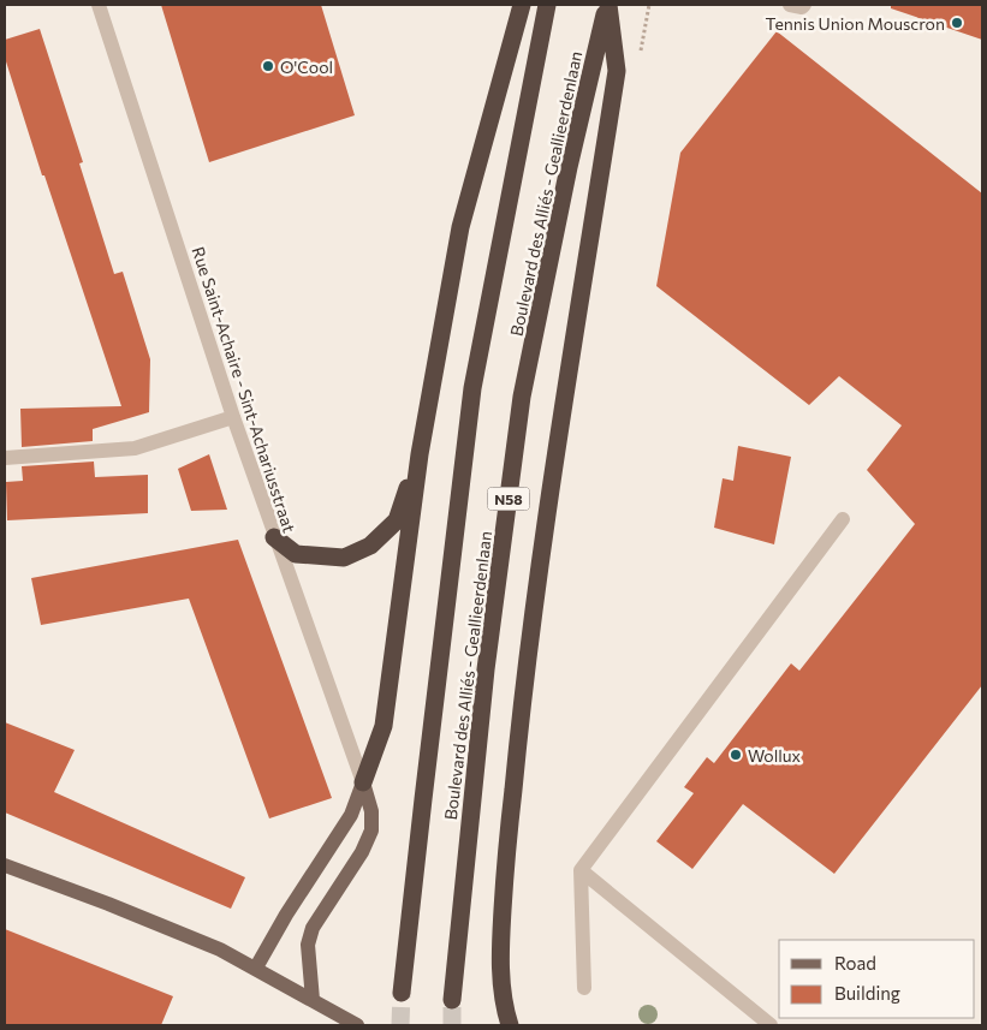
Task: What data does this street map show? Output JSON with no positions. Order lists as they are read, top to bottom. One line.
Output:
{"streets":{"highway":["Boulevard des Alliés - Geallieerdenlaan","N58"],"main road":["Rue Saint-Achaire - Sint-Achariusstraat"]},"places":["Tennis Union Mouscron","O'Cool","Wollux"],"legend":["Road","Building"]}
